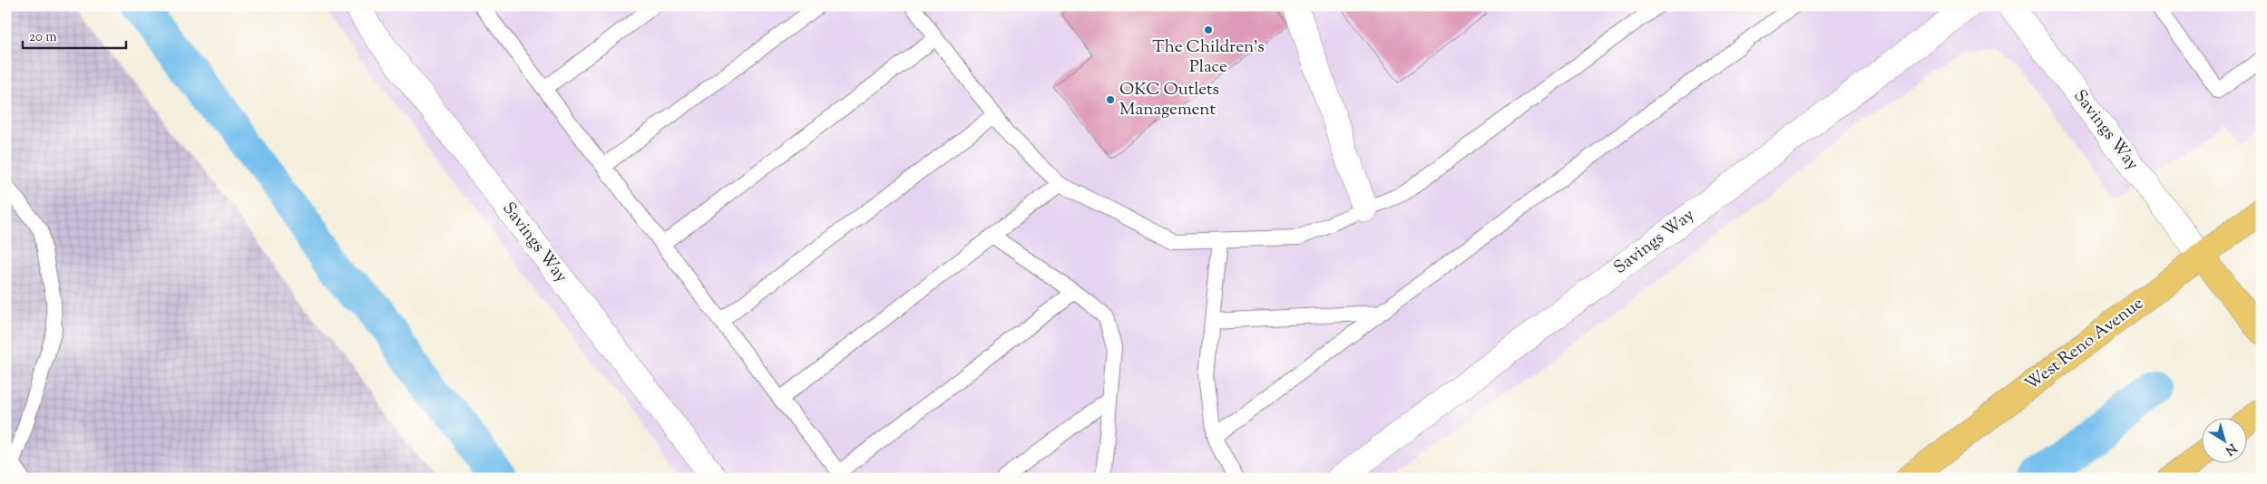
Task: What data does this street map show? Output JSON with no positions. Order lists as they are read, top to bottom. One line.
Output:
{"streets":{"main road":["West Reno Avenue"],"street":["Savings Way"]},"crossings":[["Savings Way","West Reno Avenue"]],"places":["The Children's Place","OKC Outlets Management"],"scale_bar":"20 m","north":"bottom right"}
